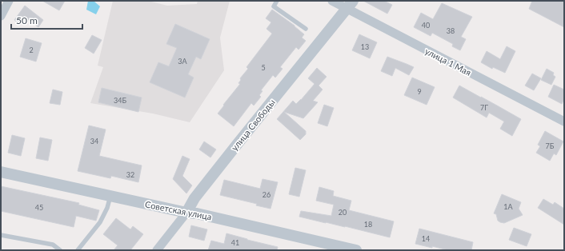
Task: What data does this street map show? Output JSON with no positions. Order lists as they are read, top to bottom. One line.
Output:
{"streets":{"street":["улица 1 Мая","улица Свободы","Советская улица"]},"crossings":[["улица 1 Мая","улица Свободы"],["улица Свободы","Советская улица"]],"house_numbers":["40","38","13","2","3А","5","9","34Б","7Г","34","7Б","32","26","1А","45","20","18","14","41"],"scale_bar":"50 m"}
